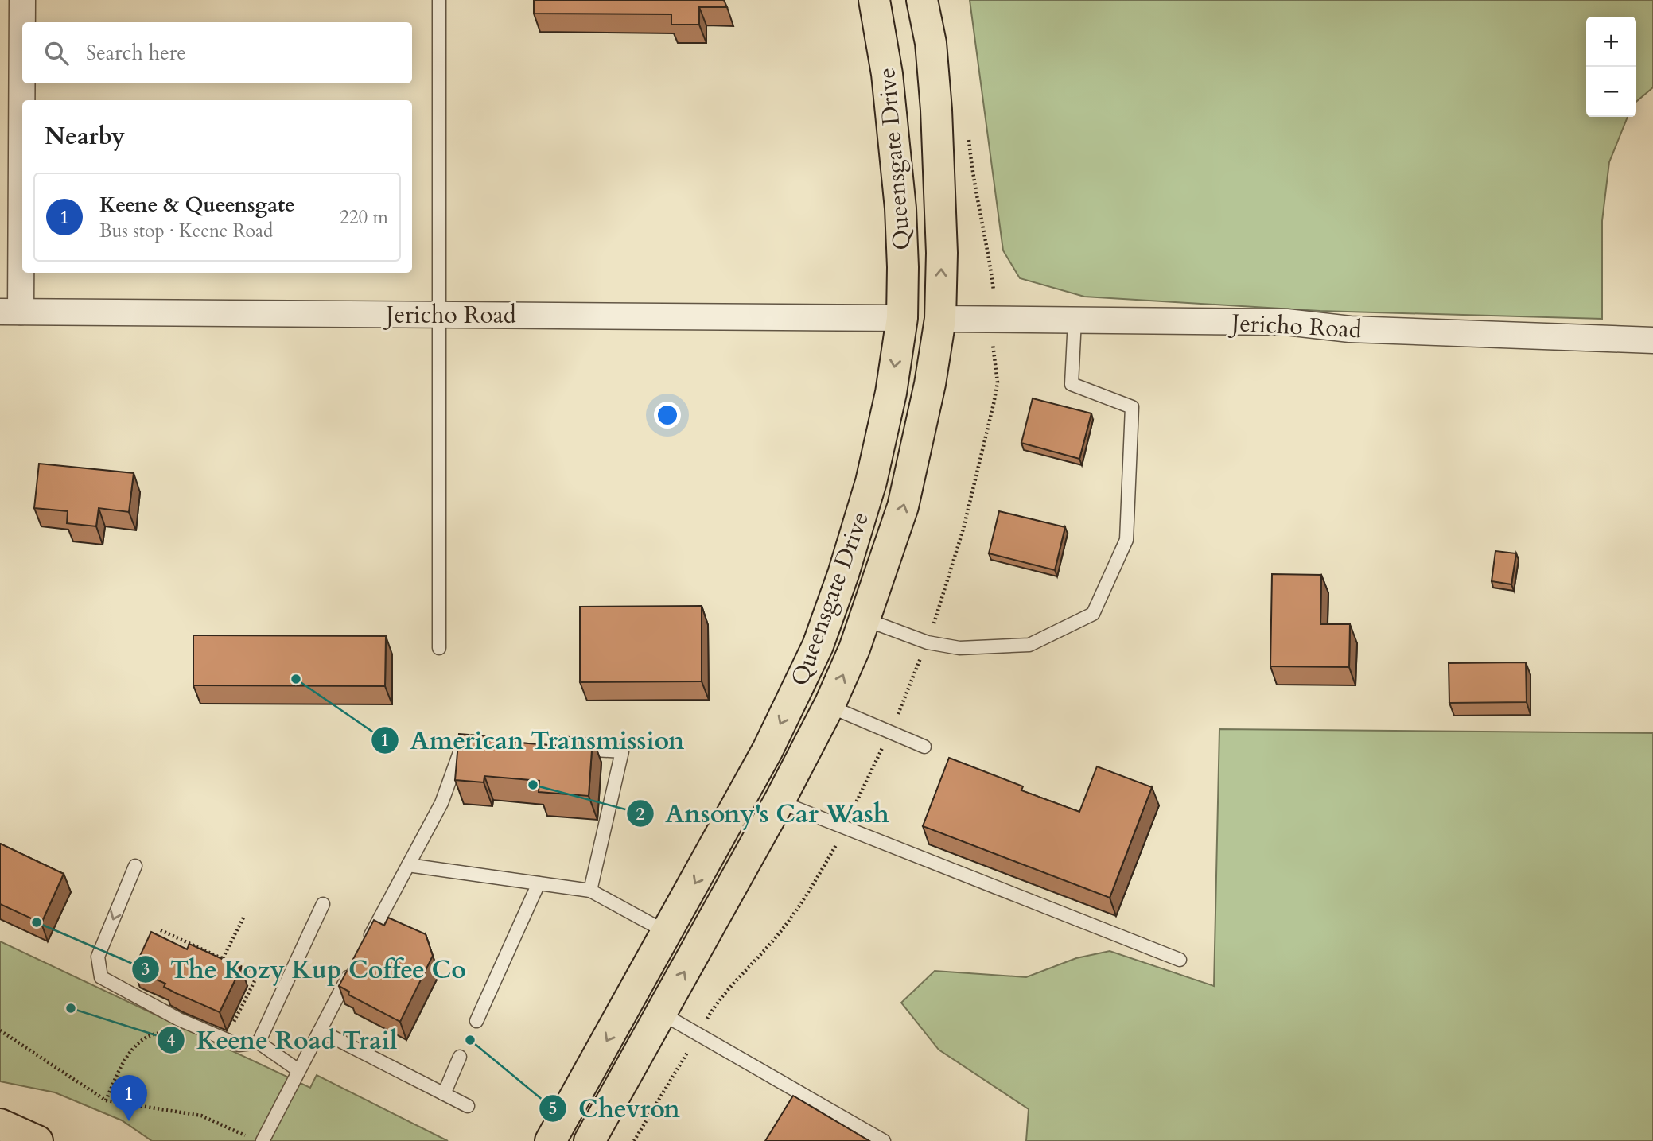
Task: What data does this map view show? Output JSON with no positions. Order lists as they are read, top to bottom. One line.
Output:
{"streets":{"main road":["Queensgate Drive"],"street":["Jericho Road"]},"crossings":[["Queensgate Drive","Jericho Road"]],"places":["American Transmission","Ansony's Car Wash","The Kozy Kup Coffee Co","Keene Road Trail","Chevron"],"page":{"map_buttons":["+","−"],"search":"Search here","heading":"Nearby","list":[{"mark":"1","name":"Keene & Queensgate","note":"Bus stop · Keene Road","value":"220 m"}],"pins":"1"}}
